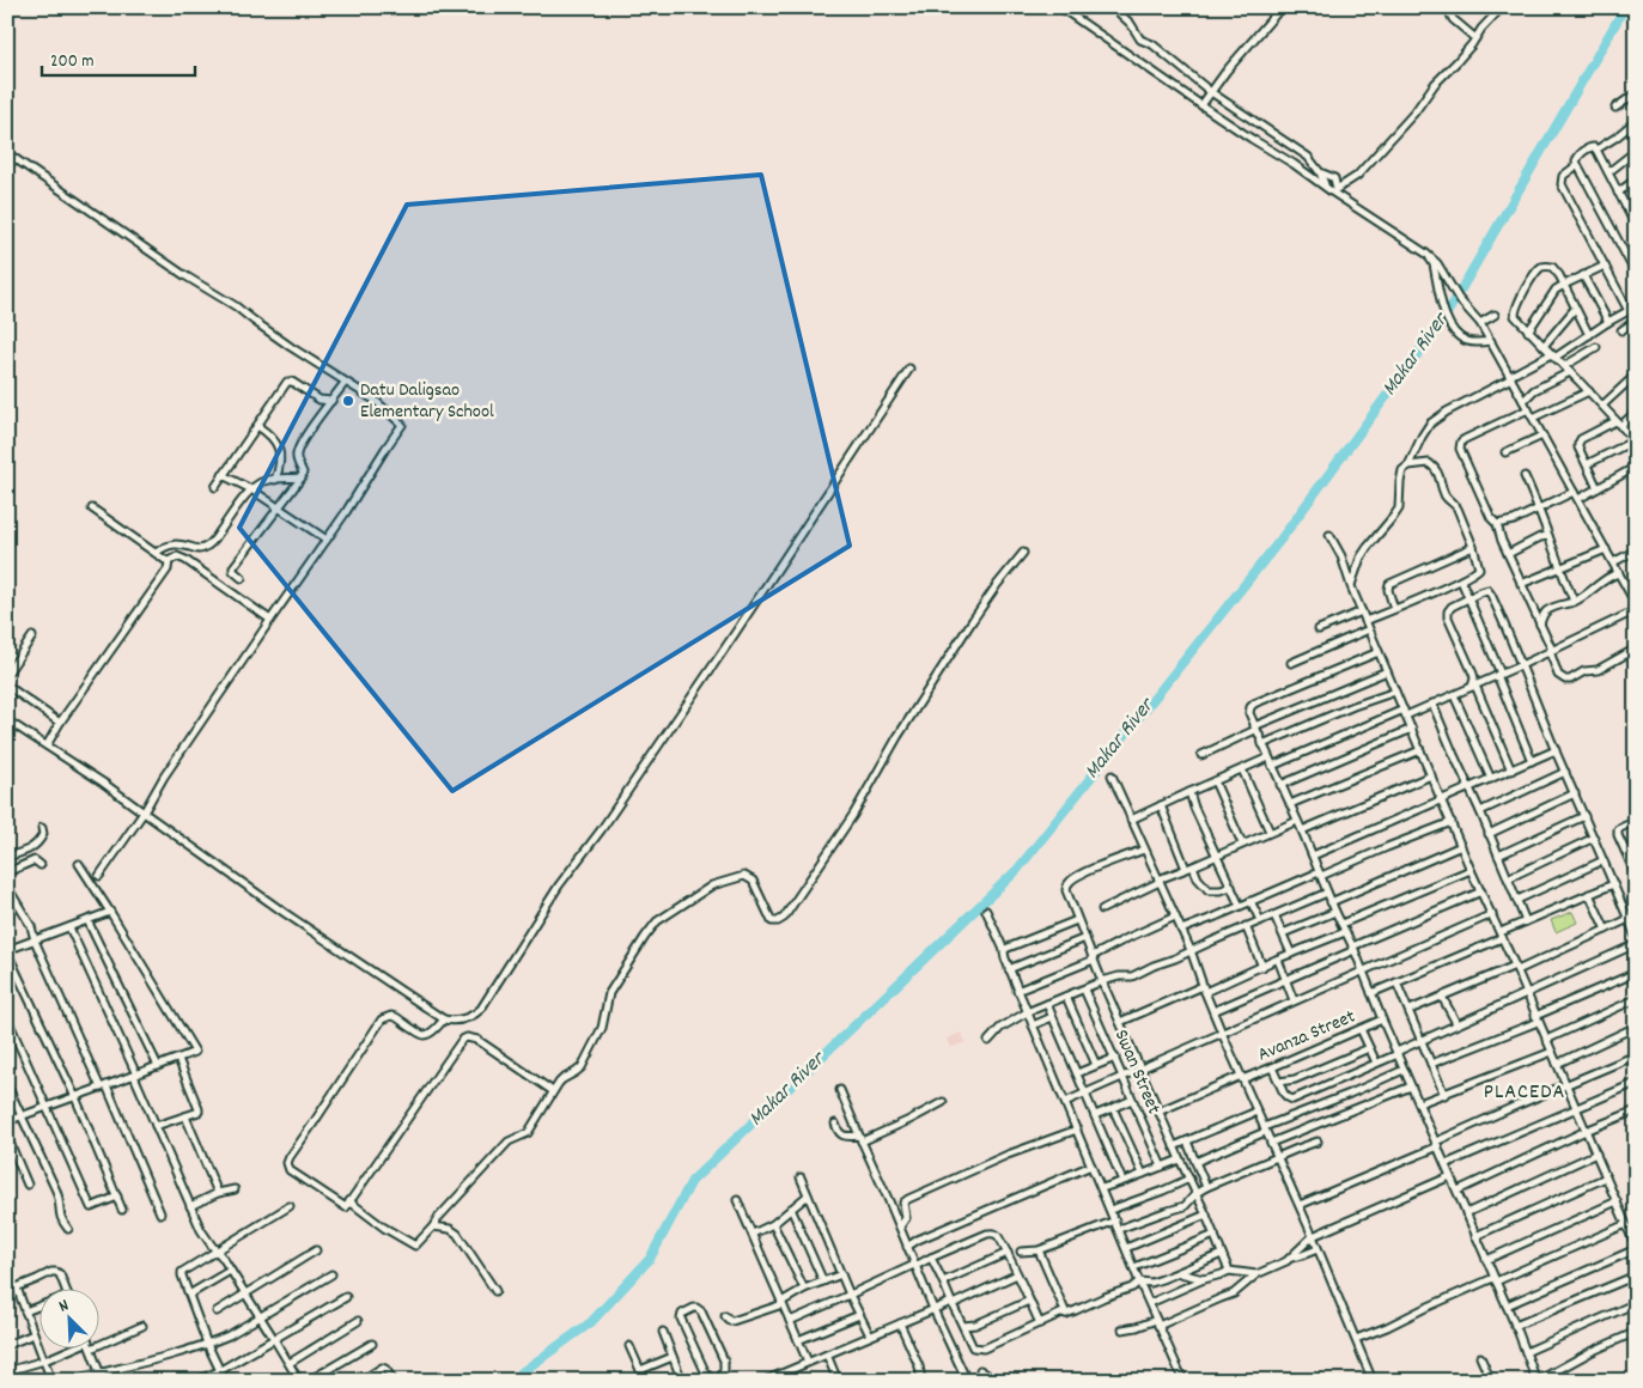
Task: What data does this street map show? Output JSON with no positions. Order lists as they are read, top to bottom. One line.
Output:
{"streets":{"street":["Avanza Street","Swan Street"]},"districts":["PLACEDA"],"water":["Makar River"],"places":["Datu Daligsao Elementary School"],"scale_bar":"200 m","north":"top left"}
